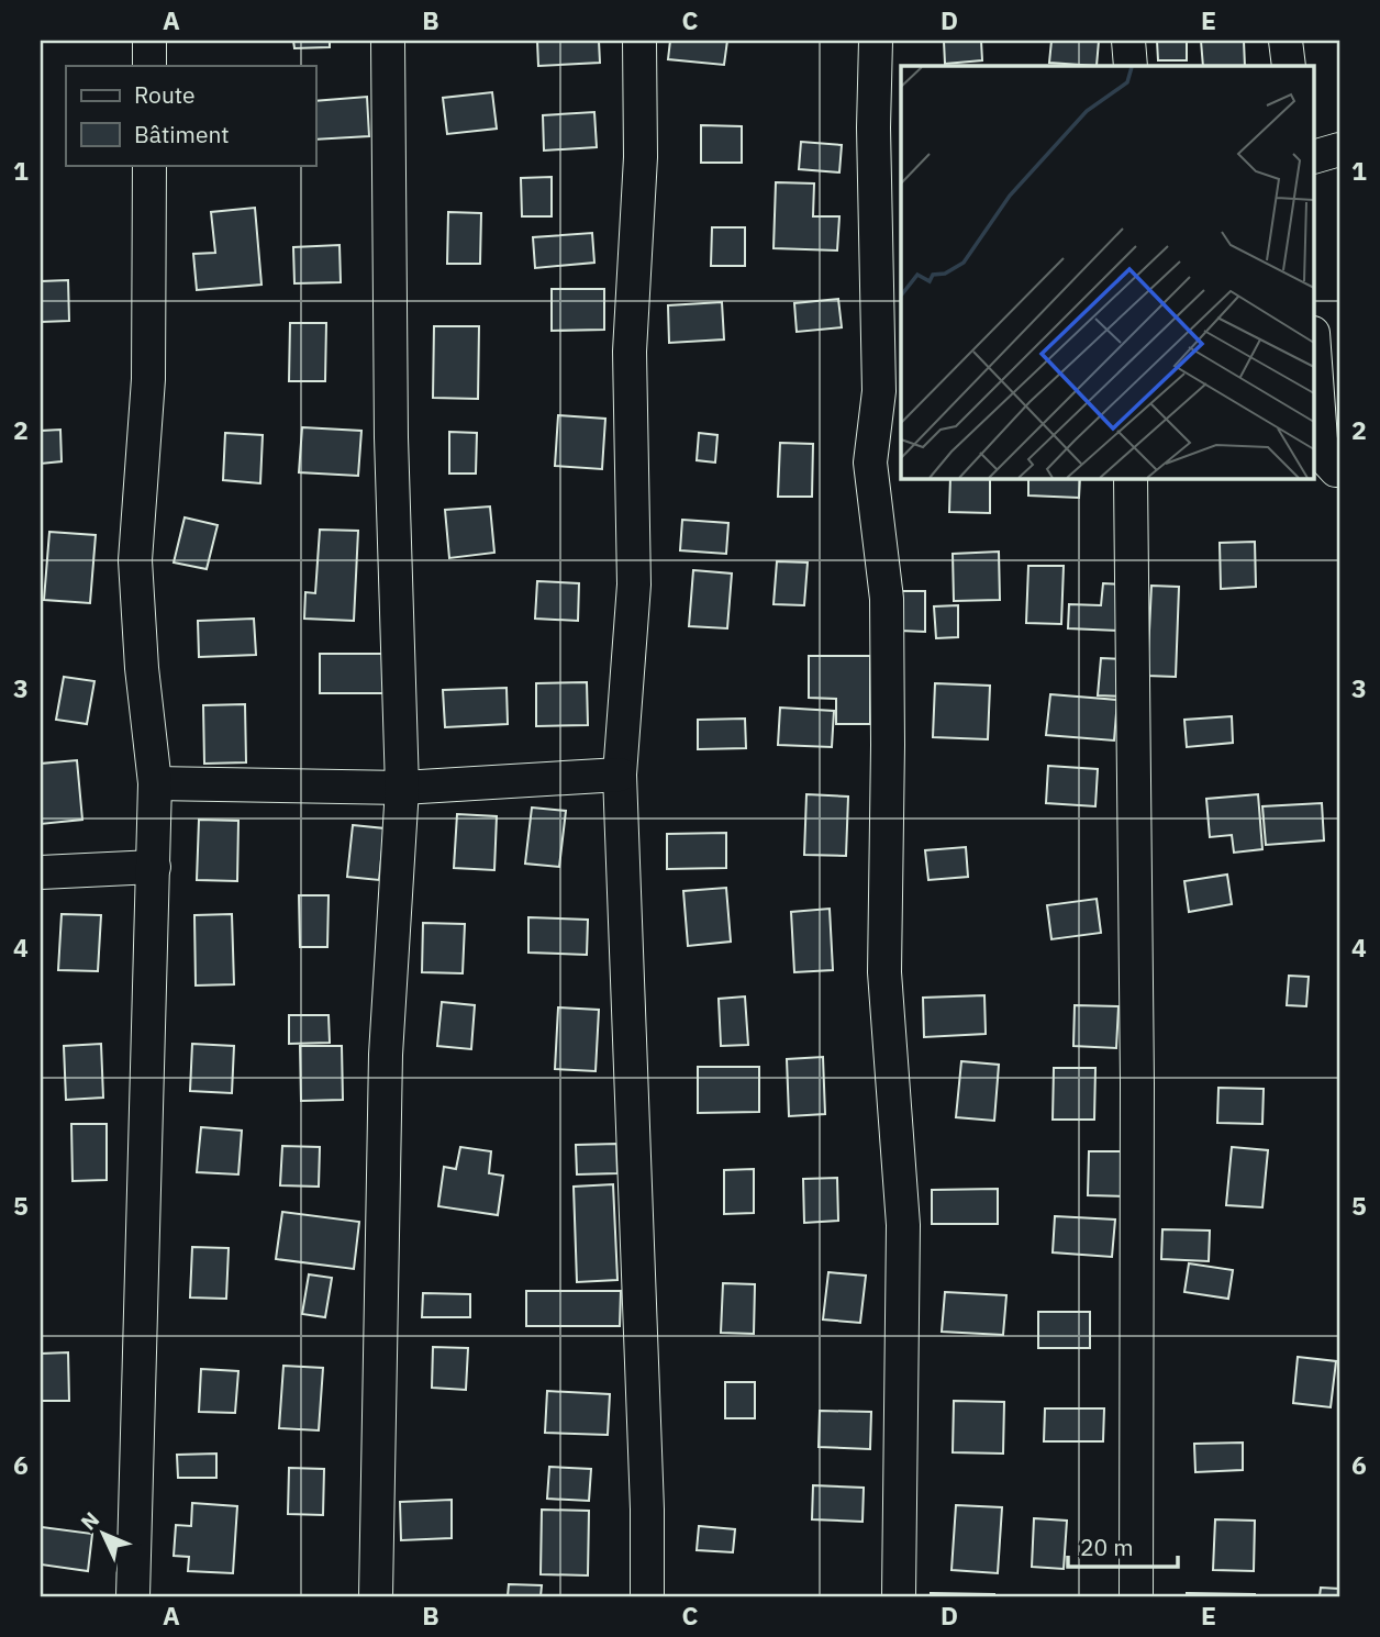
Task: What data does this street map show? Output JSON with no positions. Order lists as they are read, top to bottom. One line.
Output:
{"legend":["Route","Bâtiment"],"scale_bar":"20 m","north":"top left","grid":{"columns":["A","B","C","D","E"],"rows":["1","2","3","4","5","6"]}}
